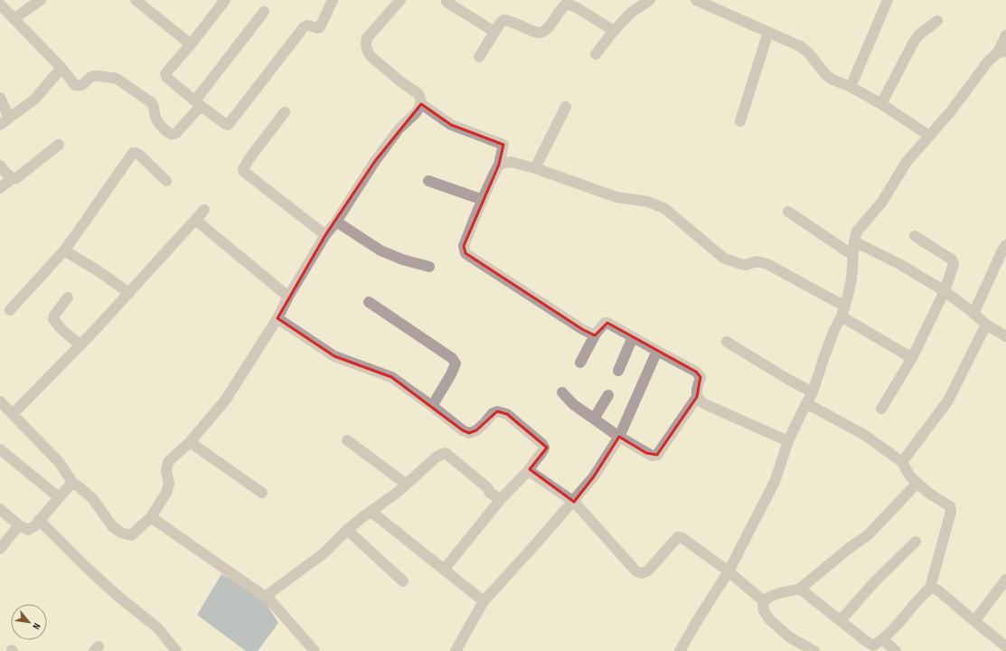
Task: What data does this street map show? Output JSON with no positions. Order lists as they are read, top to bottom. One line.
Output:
{"north":"bottom right"}
